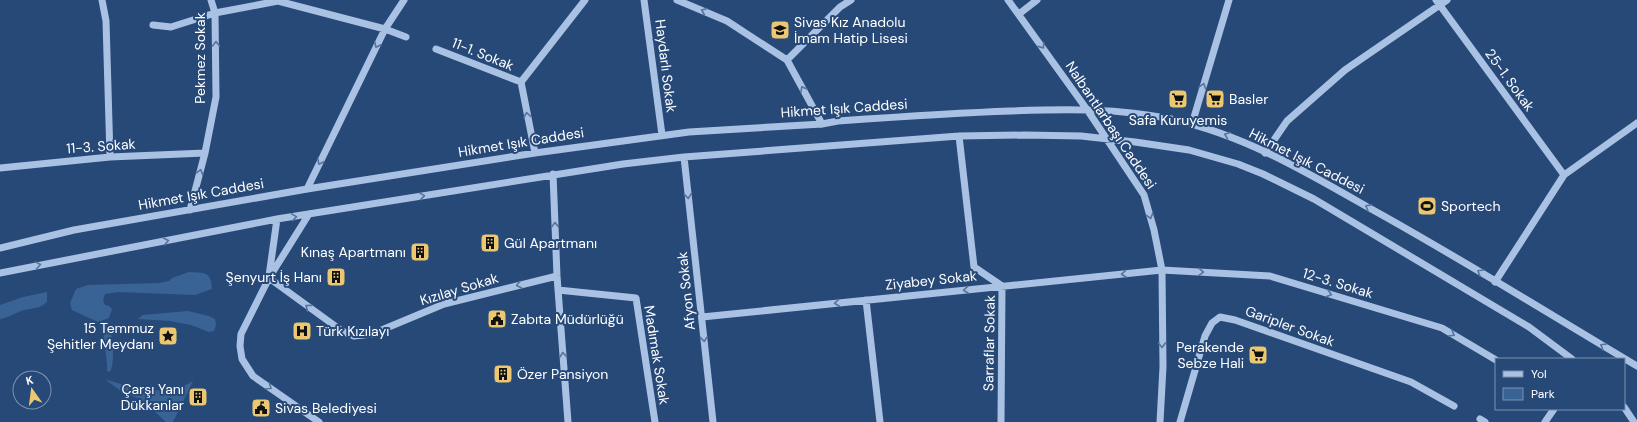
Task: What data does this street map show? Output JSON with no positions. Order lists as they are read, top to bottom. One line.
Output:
{"streets":{"street":["11-1. Sokak","Pekmez Sokak","Haydarlı Sokak","25-1. Sokak","Hikmet Işık Caddesi","Nalbantlarbaşı Caddesi","11-3. Sokak","Ziyabey Sokak","12-3. Sokak","Kızılay Sokak","Afyon Sokak","Garipler Sokak","Sarraflar Sokak","Madımak Sokak"]},"crossings":[["Pekmez Sokak","Hikmet Işık Caddesi"],["Pekmez Sokak","11-3. Sokak"],["Haydarlı Sokak","Hikmet Işık Caddesi"],["Hikmet Işık Caddesi","Nalbantlarbaşı Caddesi"],["Nalbantlarbaşı Caddesi","Ziyabey Sokak"],["Nalbantlarbaşı Caddesi","12-3. Sokak"],["Ziyabey Sokak","12-3. Sokak"],["Ziyabey Sokak","Afyon Sokak"],["Ziyabey Sokak","Sarraflar Sokak"]],"one_way":["Pekmez Sokak","Nalbantlarbaşı Caddesi","Ziyabey Sokak","Kızılay Sokak","Afyon Sokak"],"places":{"school or university":["Sivas Kız Anadolu İmam Hatip Lisesi"],"supermarket":["Safa Kuruyemis","Basler","Perakende Sebze Hali"],"sports":["Sportech"],"building":["Gül Apartmanı","Kınaş Apartmanı","Şenyurt İş Hanı","Özer Pansiyon","Çarşı Yanı Dükkanlar"],"public building":["Zabıta Müdürlüğü","Sivas Belediyesi"],"hospital":["Türk Kızılayı"],"place":["15 Temmuz Şehitler Meydanı"]},"legend":["Yol","Park"],"north":"top"}
